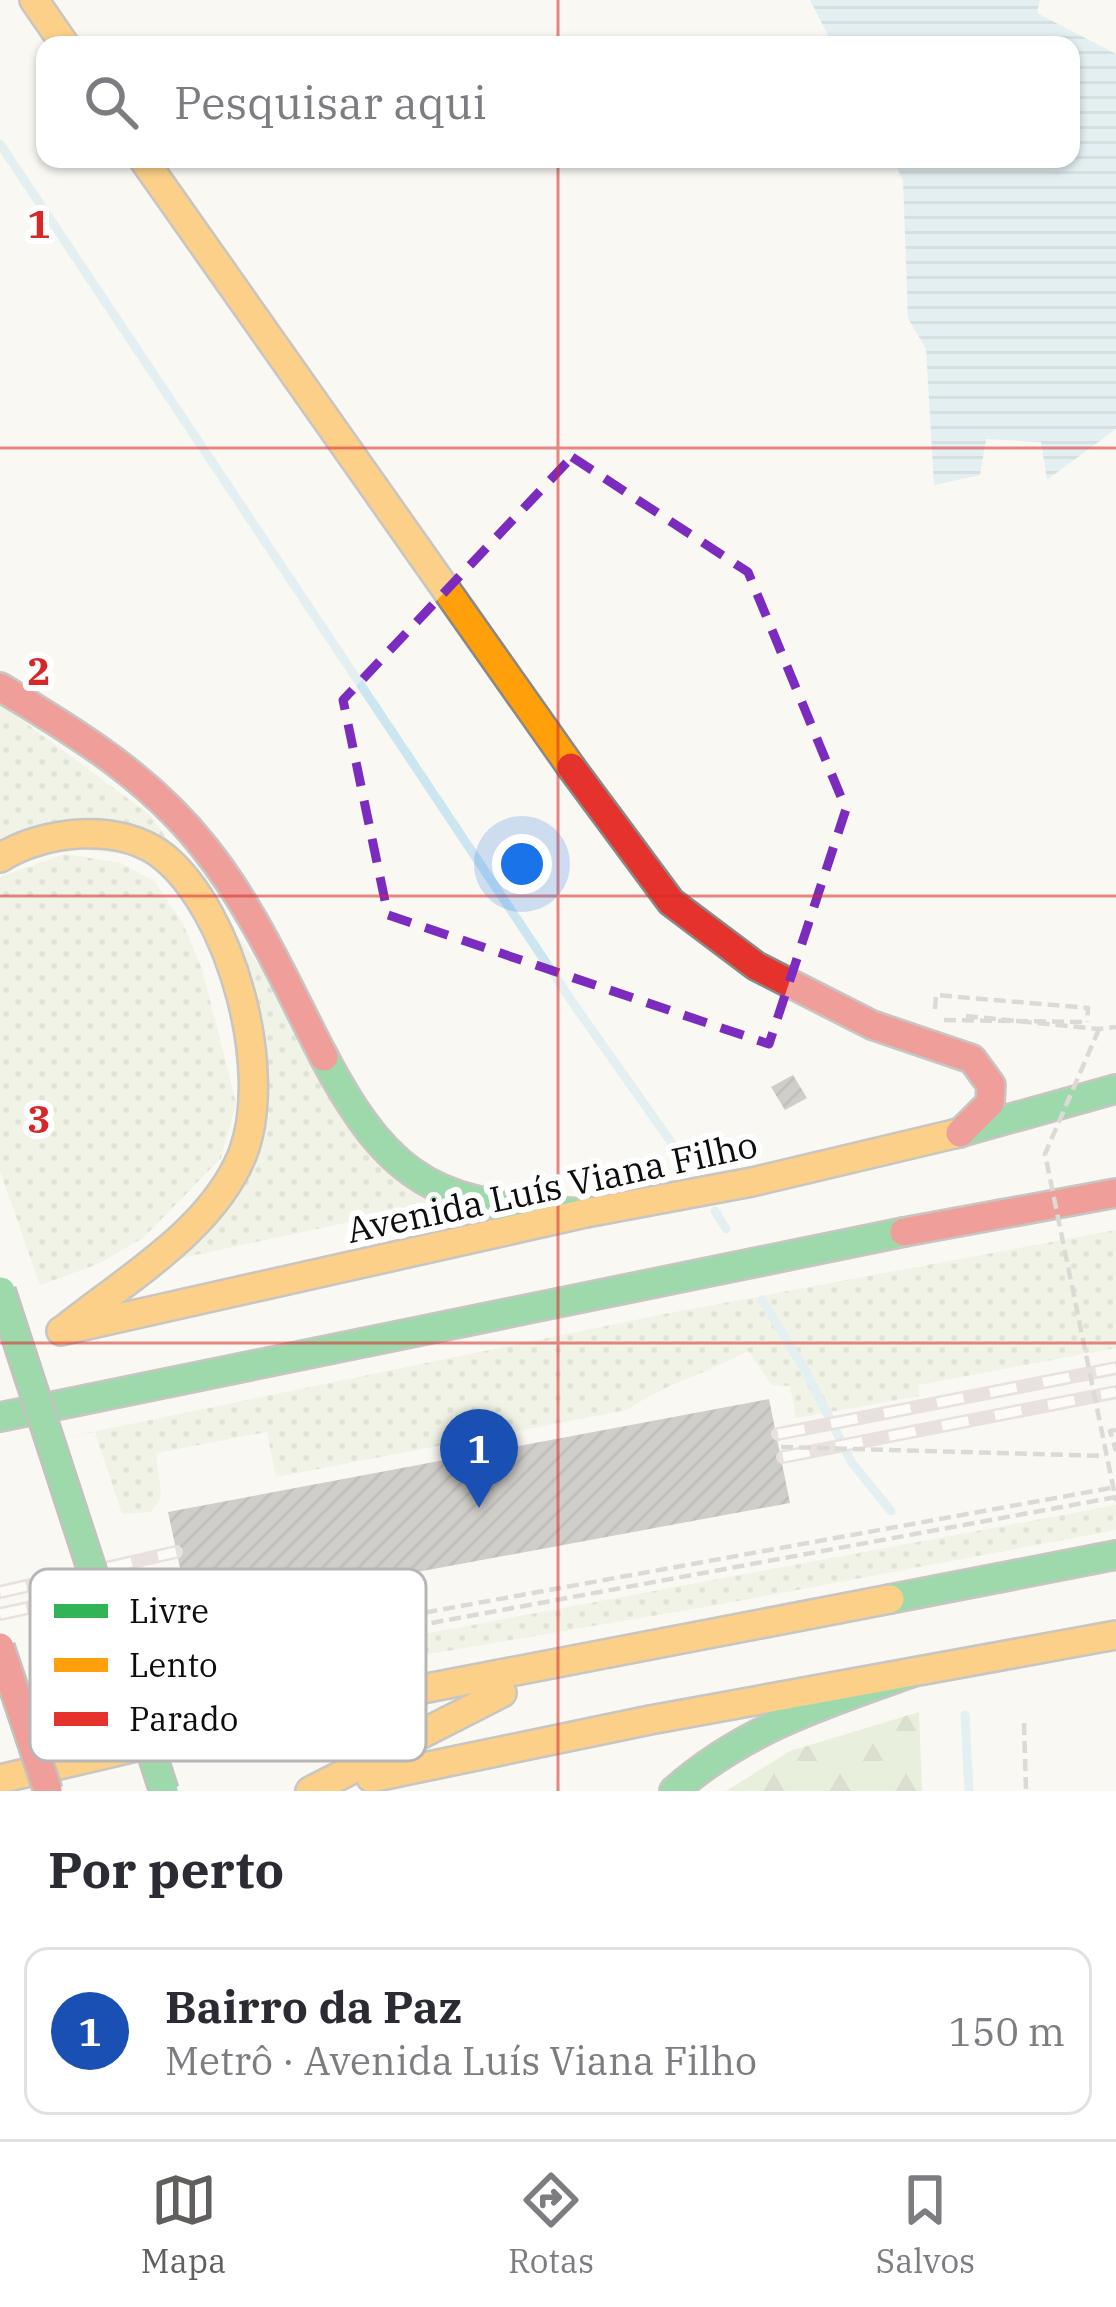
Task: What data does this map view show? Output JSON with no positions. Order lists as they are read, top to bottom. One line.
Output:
{"streets":{"main road":["Avenida Luís Viana Filho"]},"legend":["Livre","Lento","Parado"],"page":{"search":"Pesquisar aqui","pins":"1","heading":"Por perto","list":[{"mark":"1","name":"Bairro da Paz","note":"Metrô · Avenida Luís Viana Filho","value":"150 m"}],"nav":["Mapa","Rotas","Salvos"]},"grid":{"rows":["1","2","3"]}}
